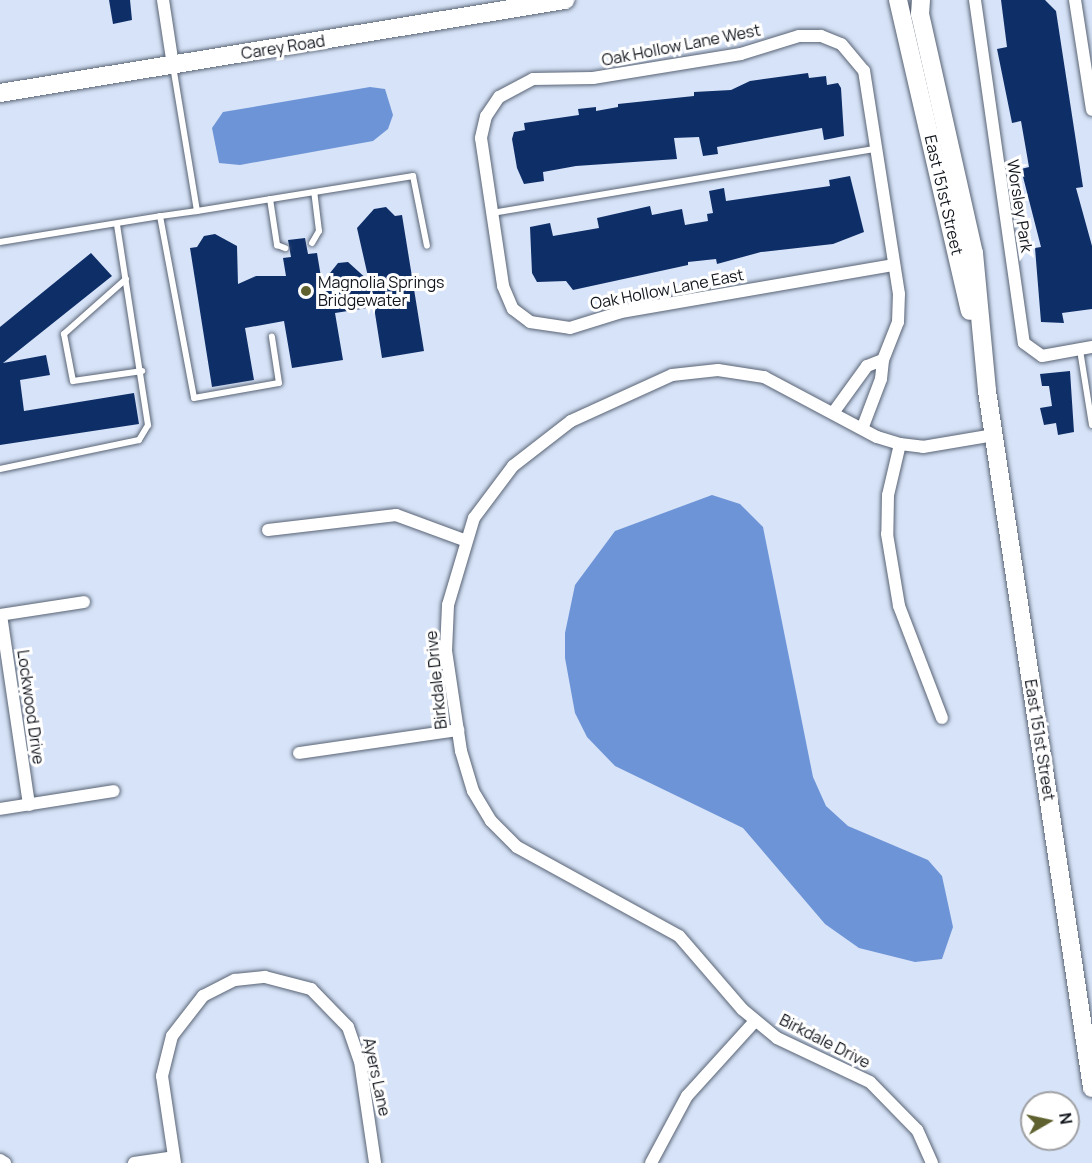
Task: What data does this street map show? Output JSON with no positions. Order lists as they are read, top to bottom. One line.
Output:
{"streets":{"street":["Oak Hollow Lane West","Carey Road","East 151st Street","Worsley Park","Oak Hollow Lane East","Birkdale Drive","Lockwood Drive","Ayers Lane"]},"crossings":[["Oak Hollow Lane West","Oak Hollow Lane East"],["Oak Hollow Lane West","Birkdale Drive"],["East 151st Street","Birkdale Drive"]],"places":["Magnolia Springs Bridgewater"],"north":"right"}
